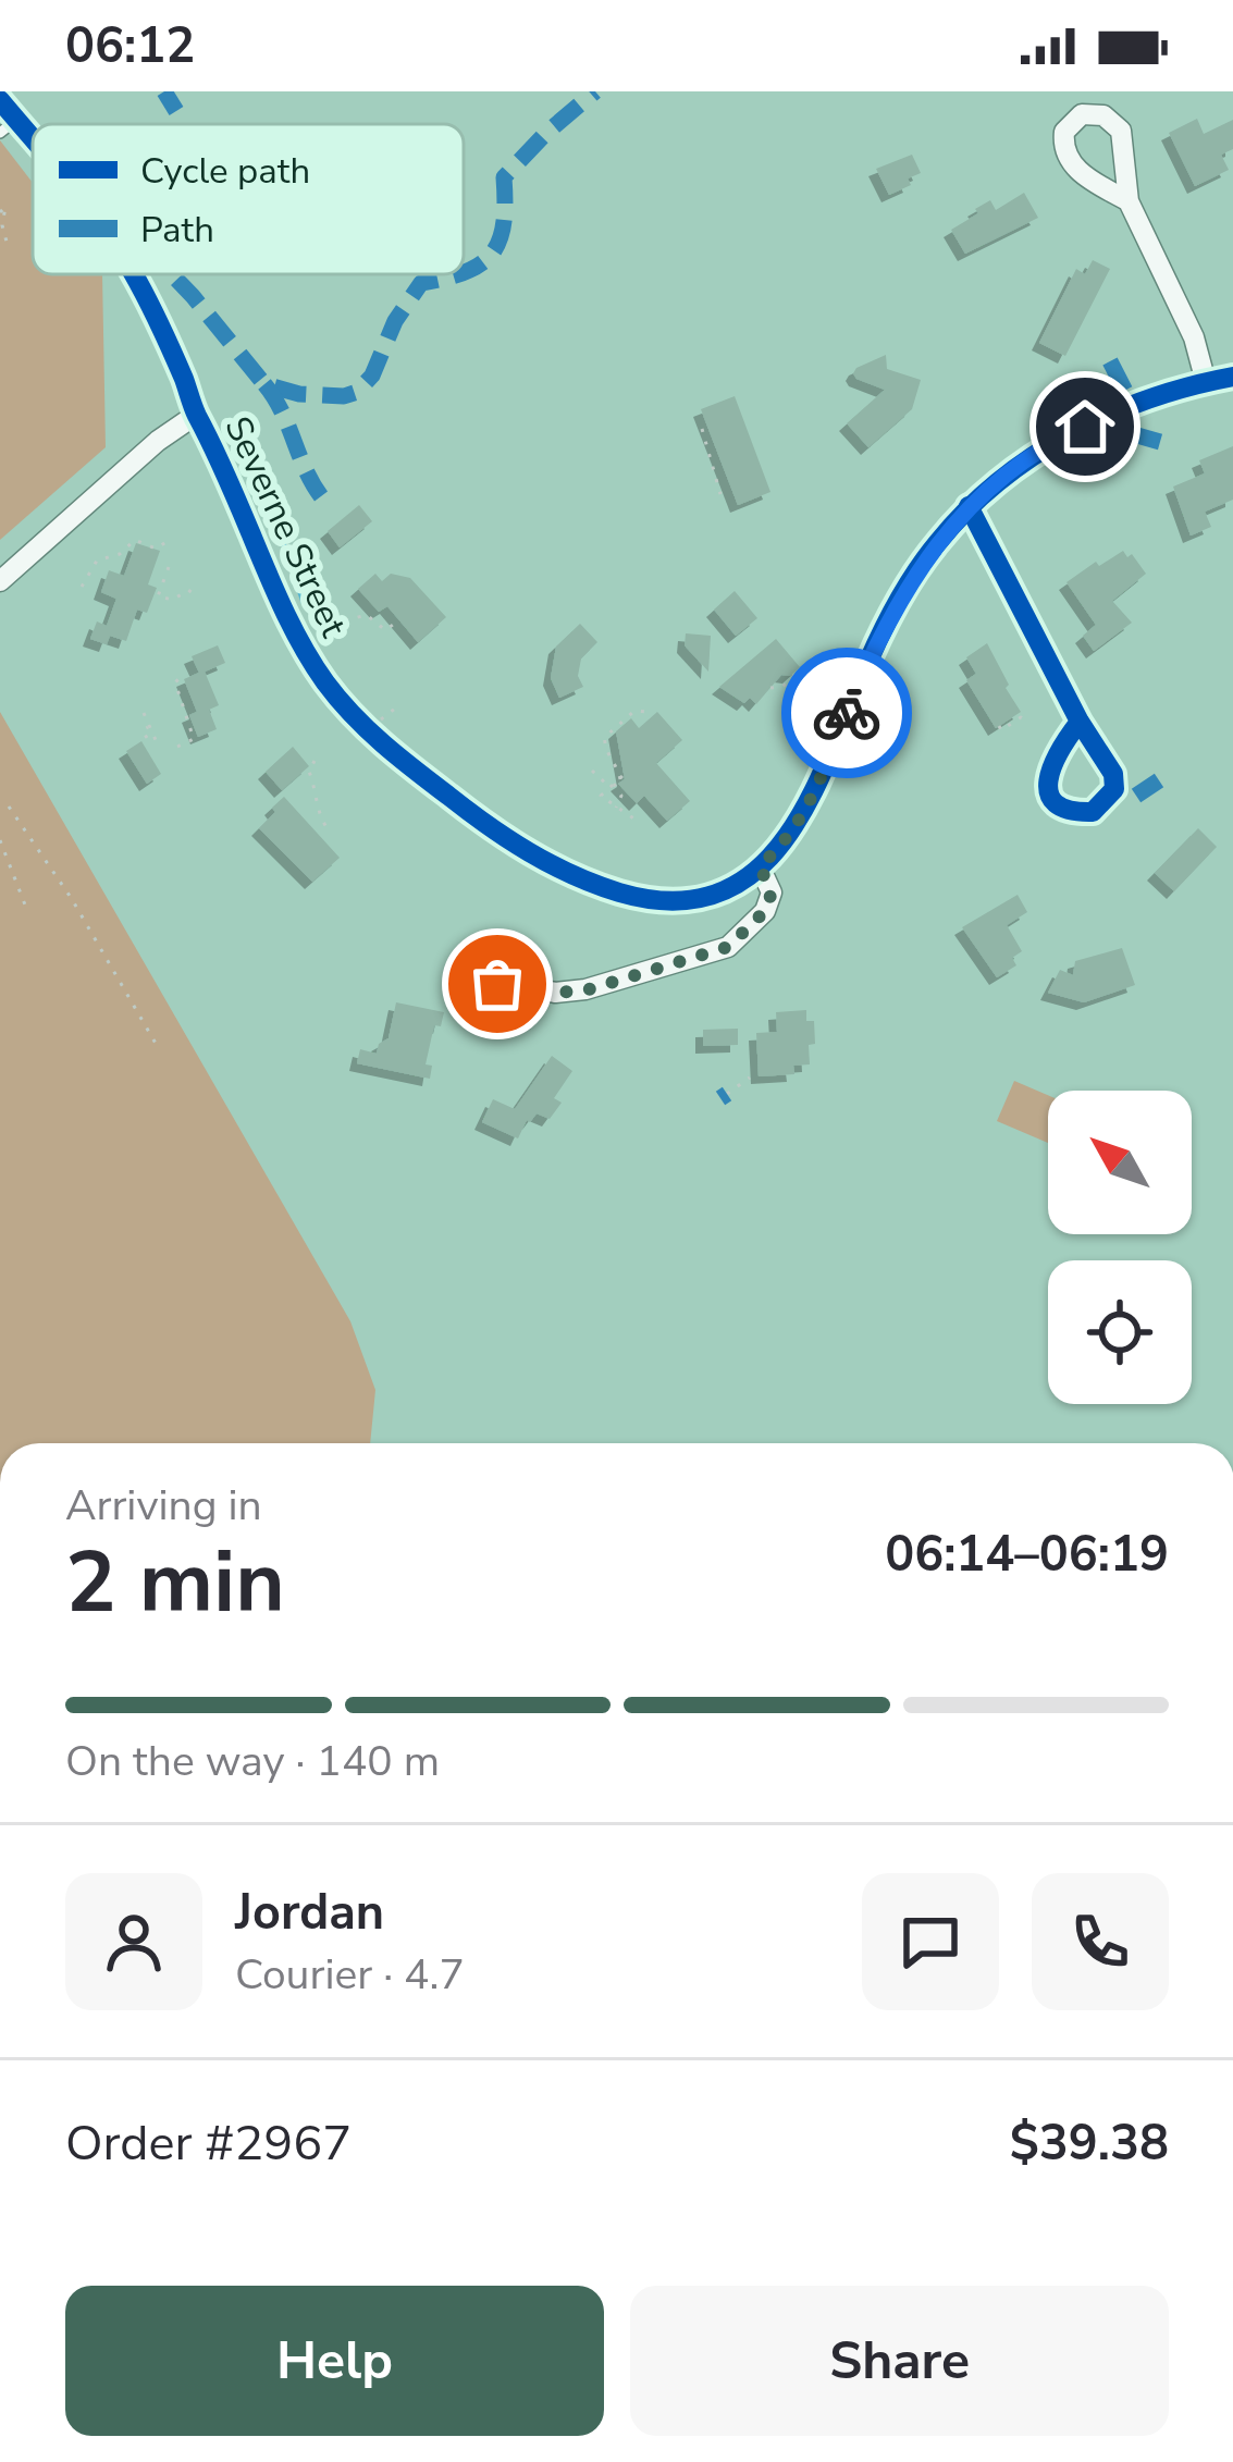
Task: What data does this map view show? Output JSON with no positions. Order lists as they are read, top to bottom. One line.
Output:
{"streets":{"street":["Severne Street"]},"legend":["Cycle path","Path"],"north":"top left","page":{"status":"06:12","heading":["2 min","Arriving in","06:14–06:19"],"panel":["Jordan","Courier · 4.7","Order #2967","$39.38"],"bar":"On the way · 140 m","buttons":["Help","Share"]}}
